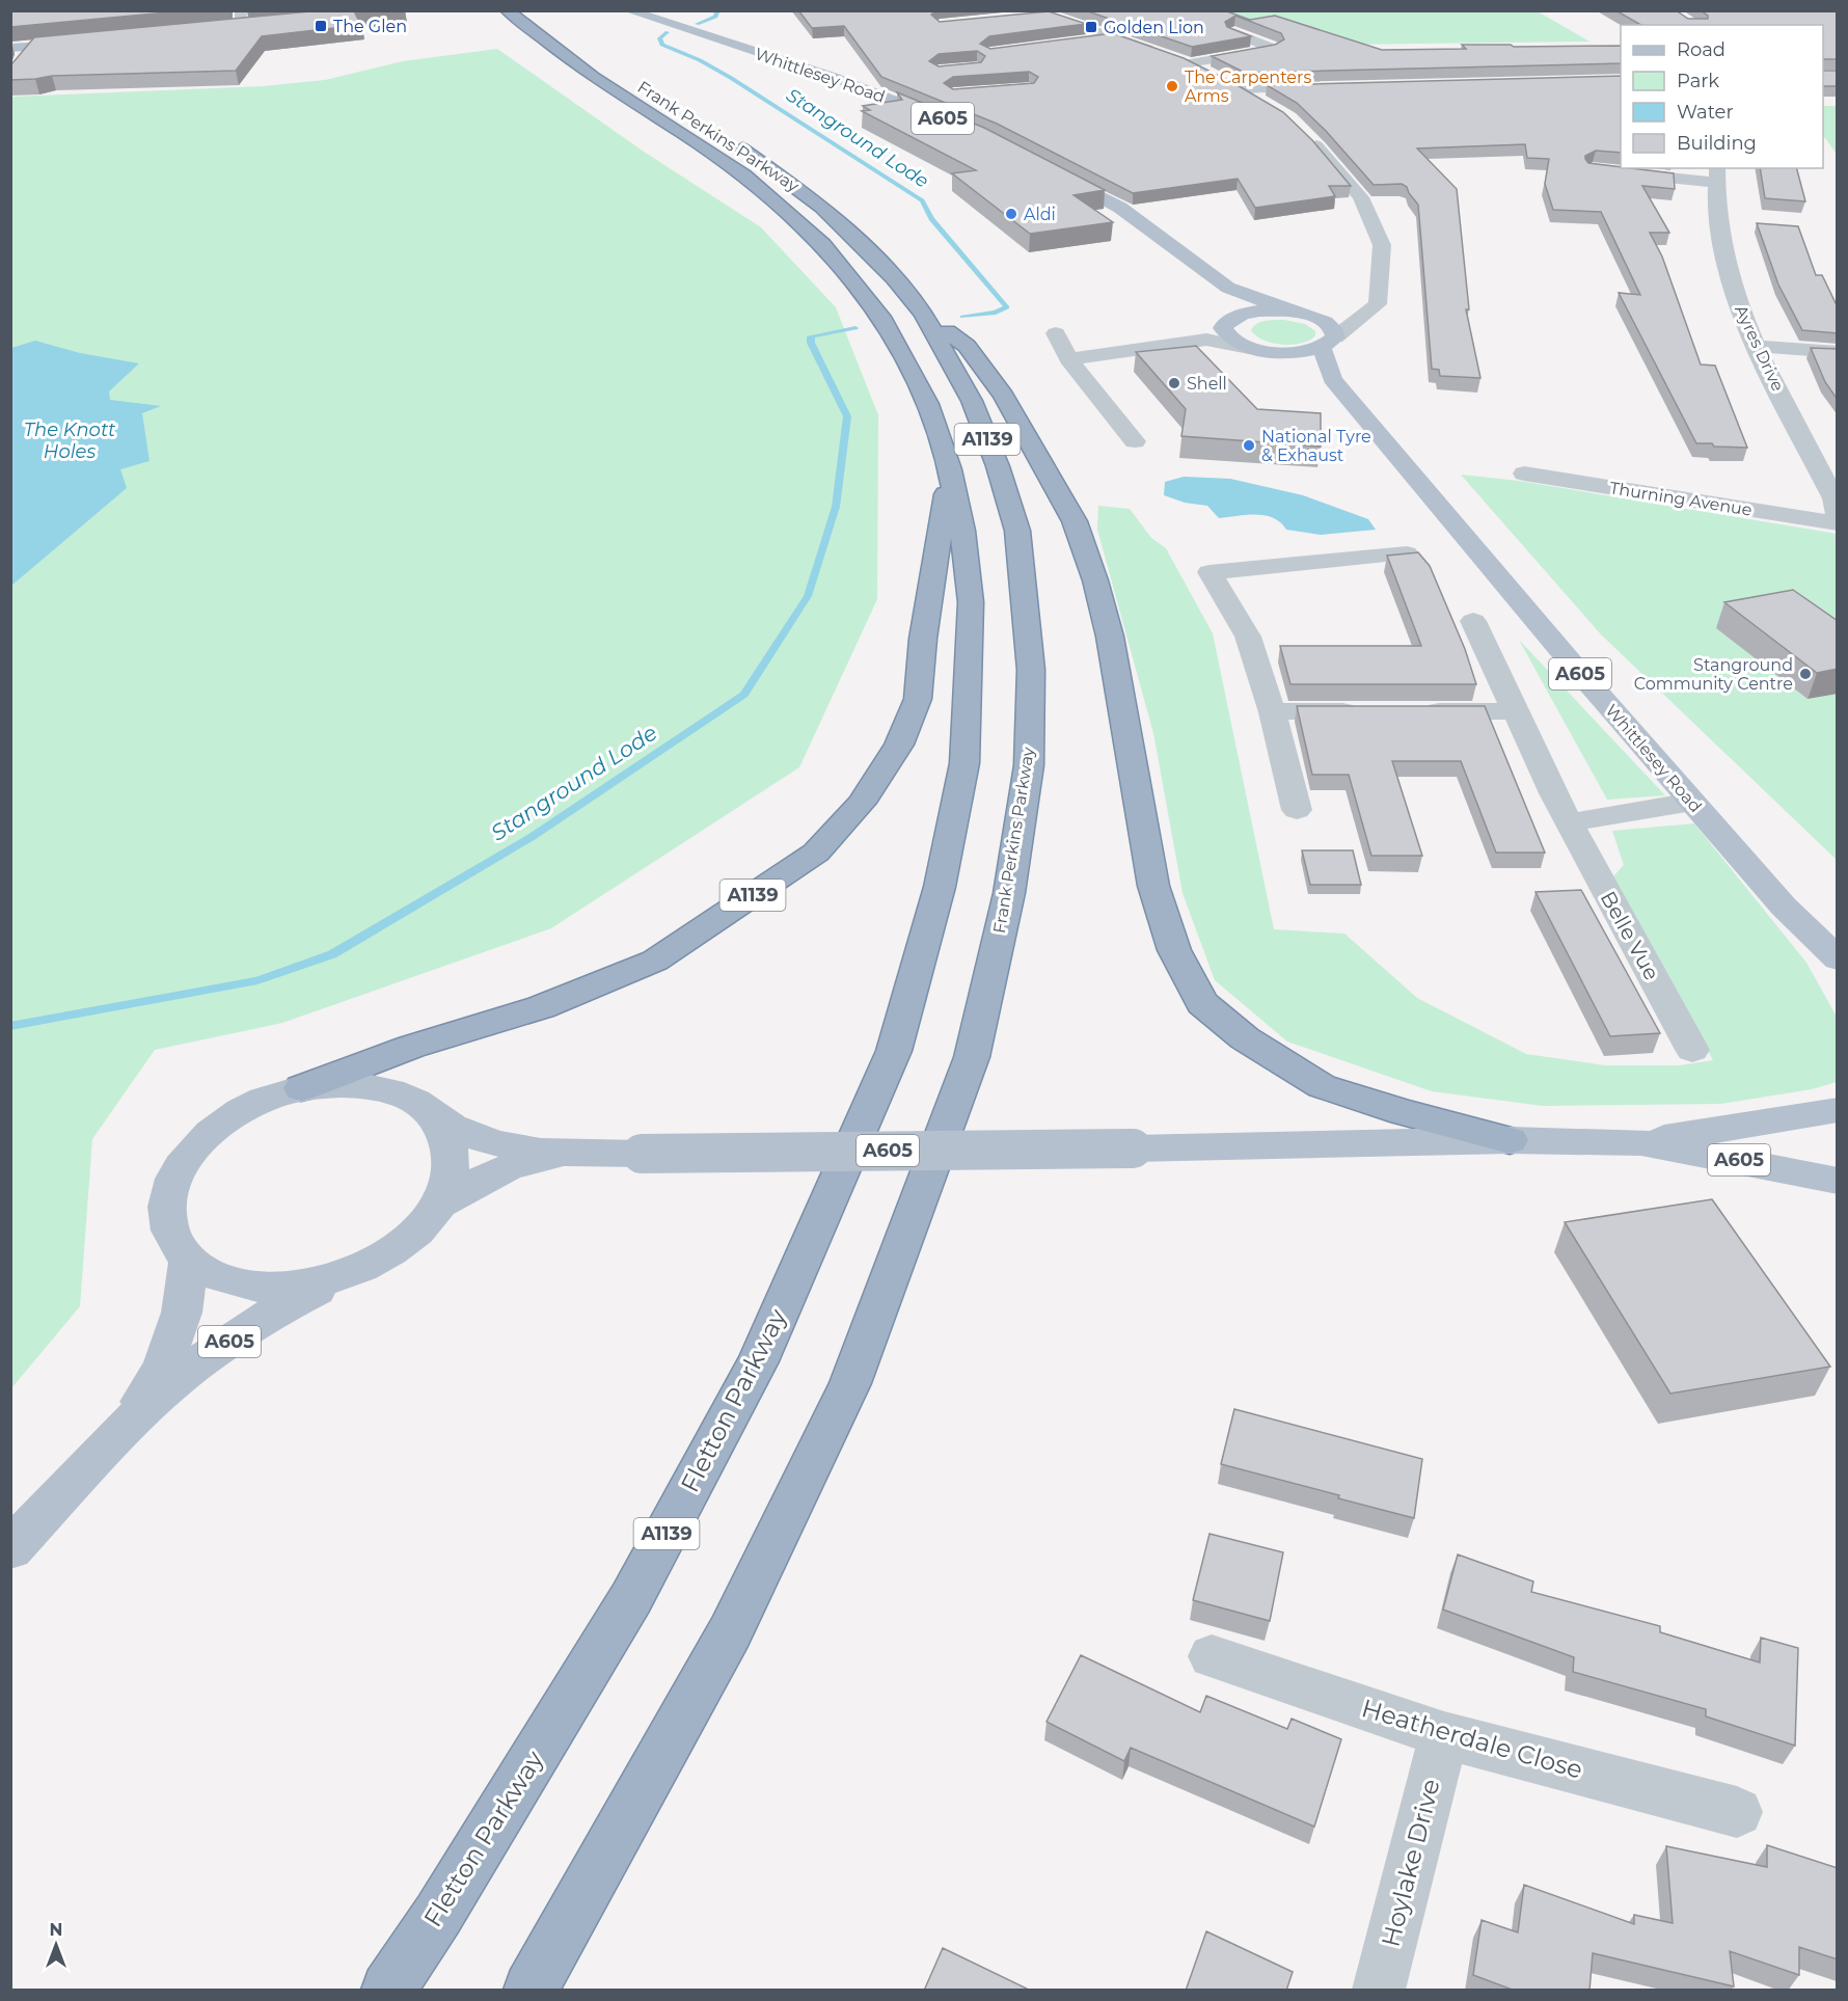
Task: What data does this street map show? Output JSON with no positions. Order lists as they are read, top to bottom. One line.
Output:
{"streets":{"highway":["Frank Perkins Parkway","A1139","Fletton Parkway"],"main road":["Whittlesey Road","A605"],"street":["Ayres Drive","Thurning Avenue","Belle Vue","Heatherdale Close","Hoylake Drive"]},"crossings":[["Whittlesey Road","A605"],["A605","A1139"],["Frank Perkins Parkway","A1139"],["Frank Perkins Parkway","Fletton Parkway"],["Ayres Drive","Thurning Avenue"],["Heatherdale Close","Hoylake Drive"]],"water":["Stanground Lode","The Knott Holes"],"places":{"transit":["The Glen","Golden Lion"],"other":["The Carpenters Arms","Aldi","Shell","National Tyre & Exhaust","Stanground Community Centre"]},"legend":["Road","Park","Water","Building"],"north":"top"}
